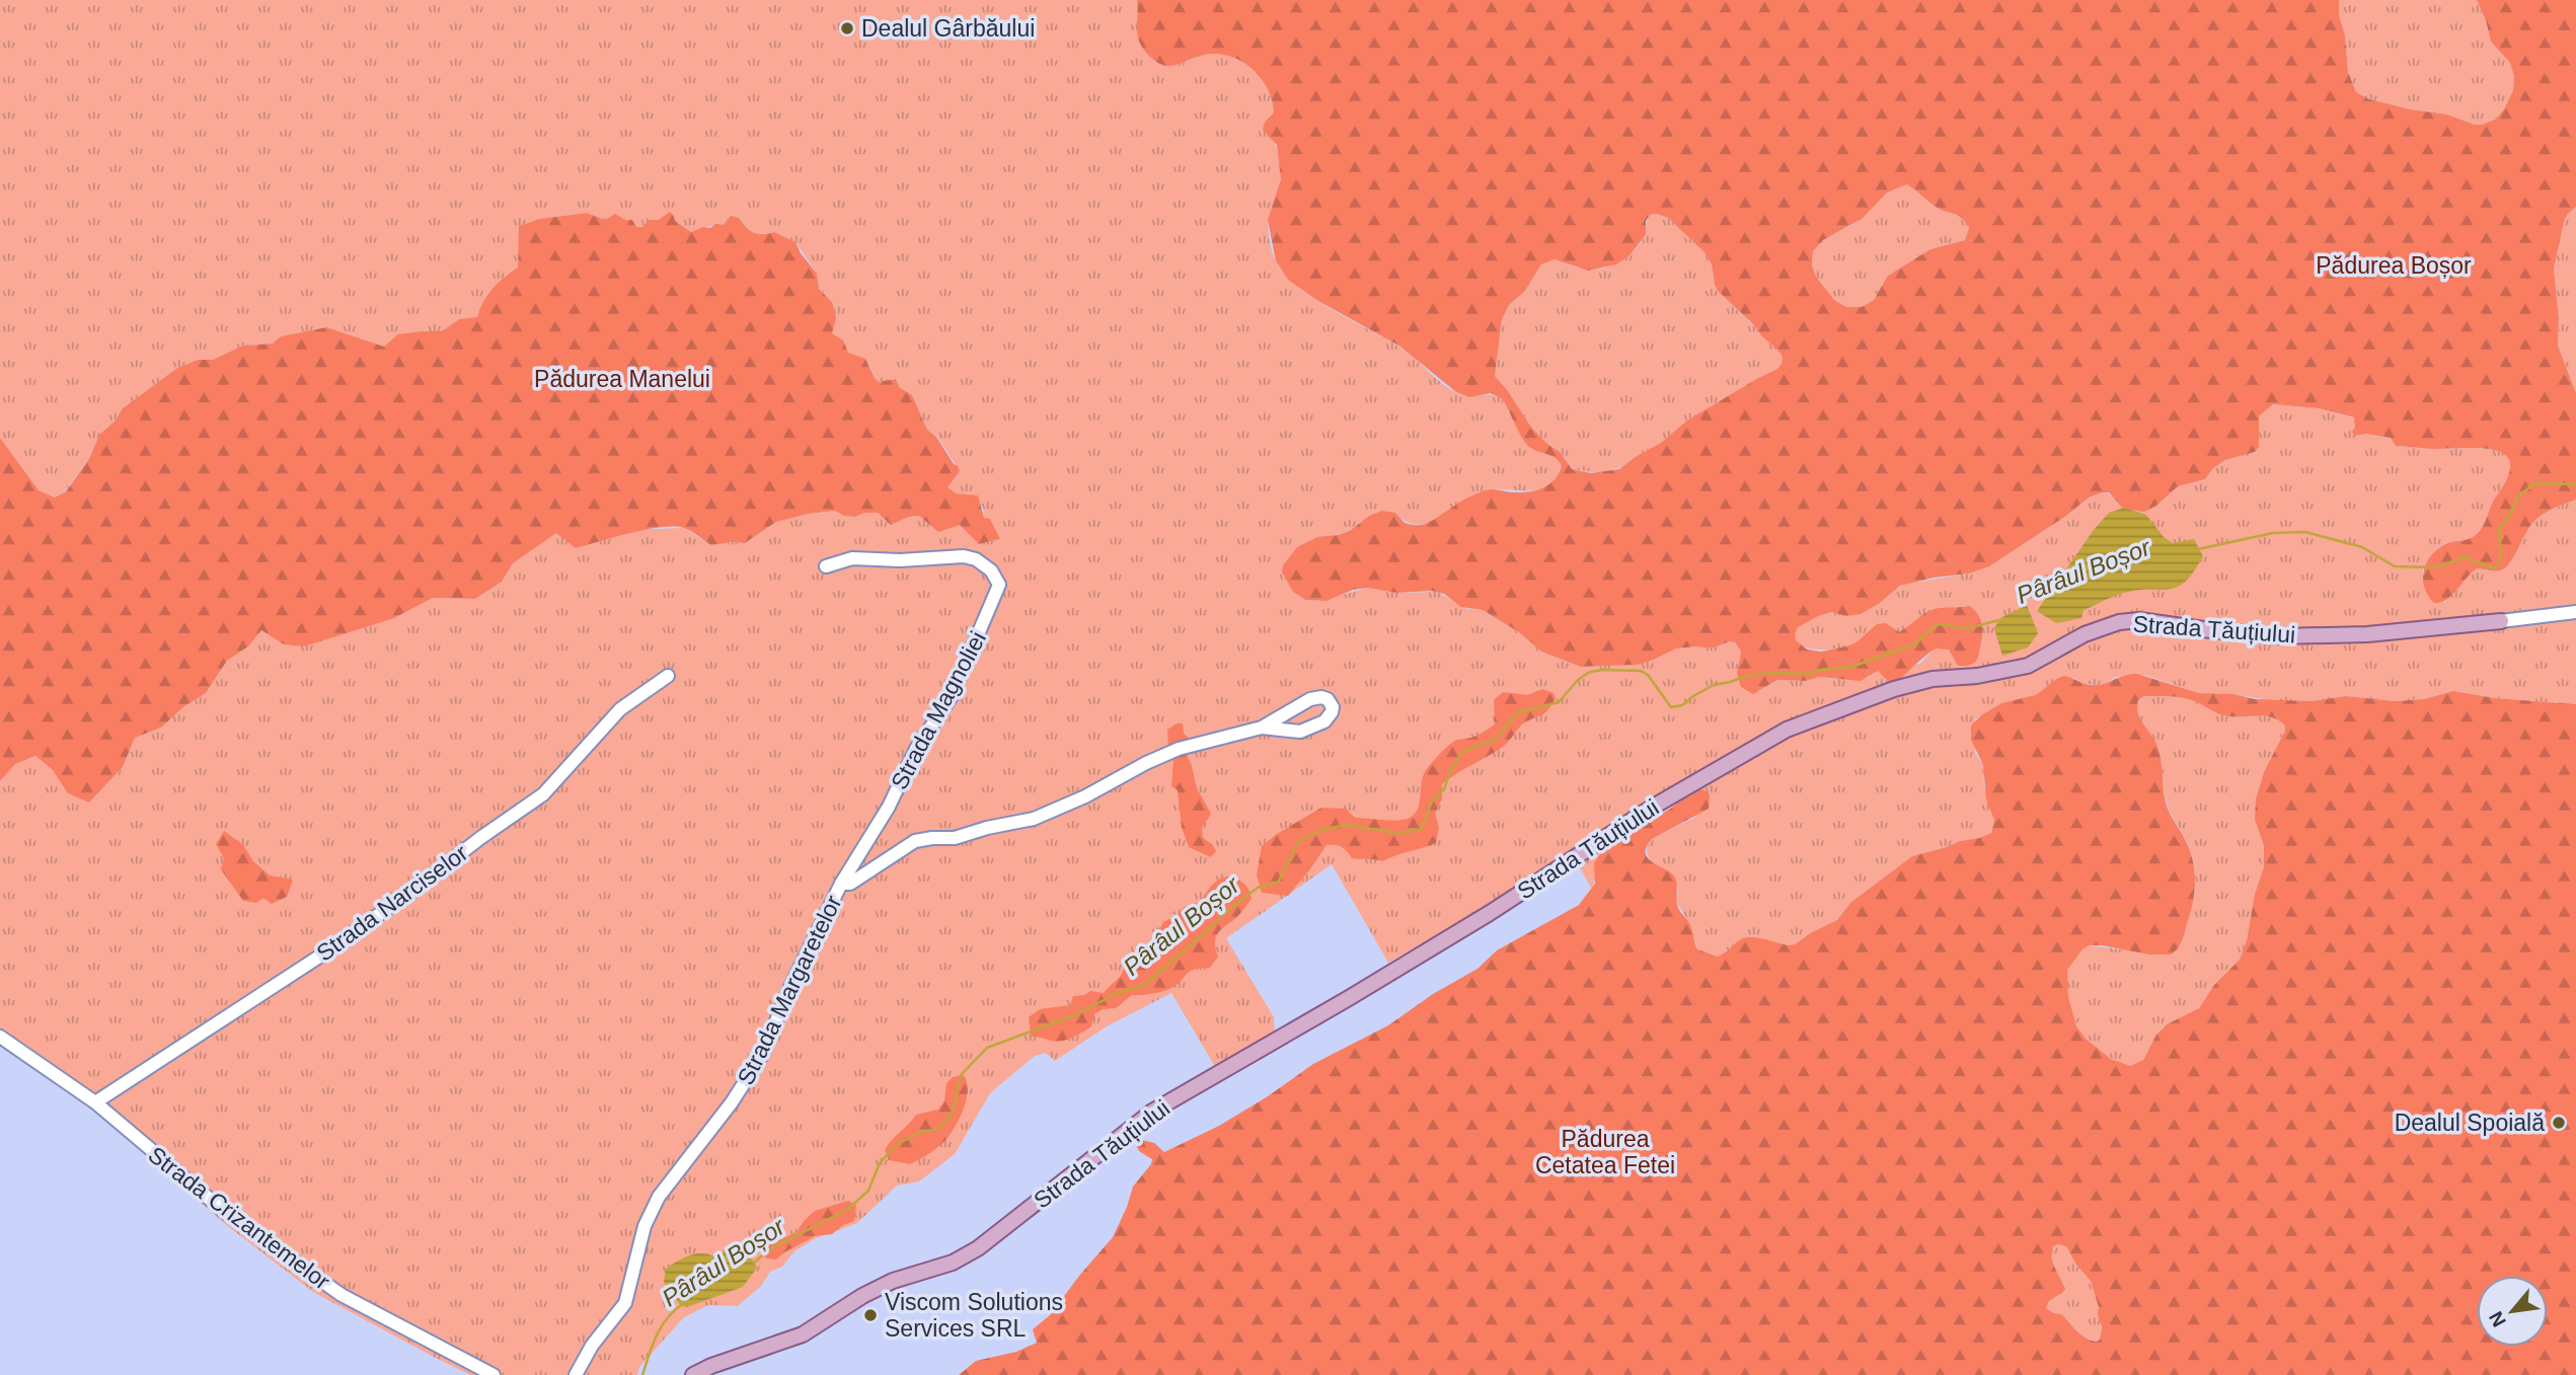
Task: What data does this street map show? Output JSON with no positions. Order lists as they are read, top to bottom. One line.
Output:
{"streets":{"main road":["Strada Tăuțiului"],"street":["Strada Magnoliei","Strada Narciselor","Strada Margaretelor","Strada Crizantemelor"]},"crossings":[["Strada Magnoliei","Strada Margaretelor"],["Strada Narciselor","Strada Crizantemelor"]],"water":["Pârâul Boșor"],"parks":["Pădurea Boșor","Pădurea Manelui","Pădurea Cetatea Fetei"],"places":["Dealul Gârbăului","Dealul Spoială","Viscom Solutions Services SRL"],"north":"bottom left"}
